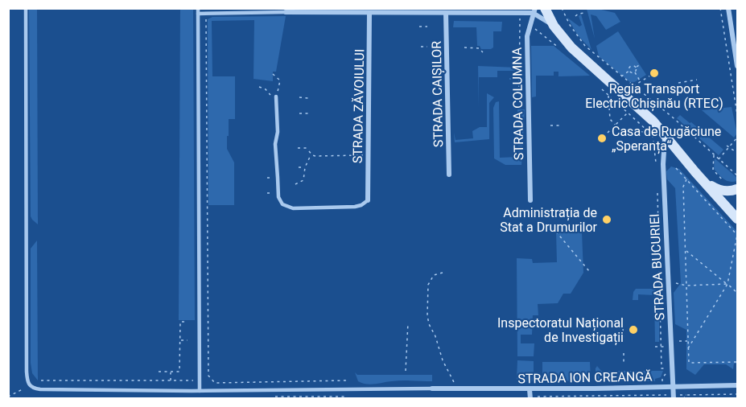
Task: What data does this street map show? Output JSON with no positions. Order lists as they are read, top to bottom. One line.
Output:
{"streets":{"street":["STRADA CAIȘILOR","STRADA COLUMNA","STRADA ZĂVOIULUI","STRADA BUCURIEI","STRADA ION CREANGĂ"]},"crossings":[["STRADA BUCURIEI","STRADA ION CREANGĂ"]],"places":["Regia Transport Electric Chișinău (RTEC)","Casa de Rugăciune „Speranța“","Administrația de Stat a Drumurilor","Inspectoratul Național de Investigații"]}
